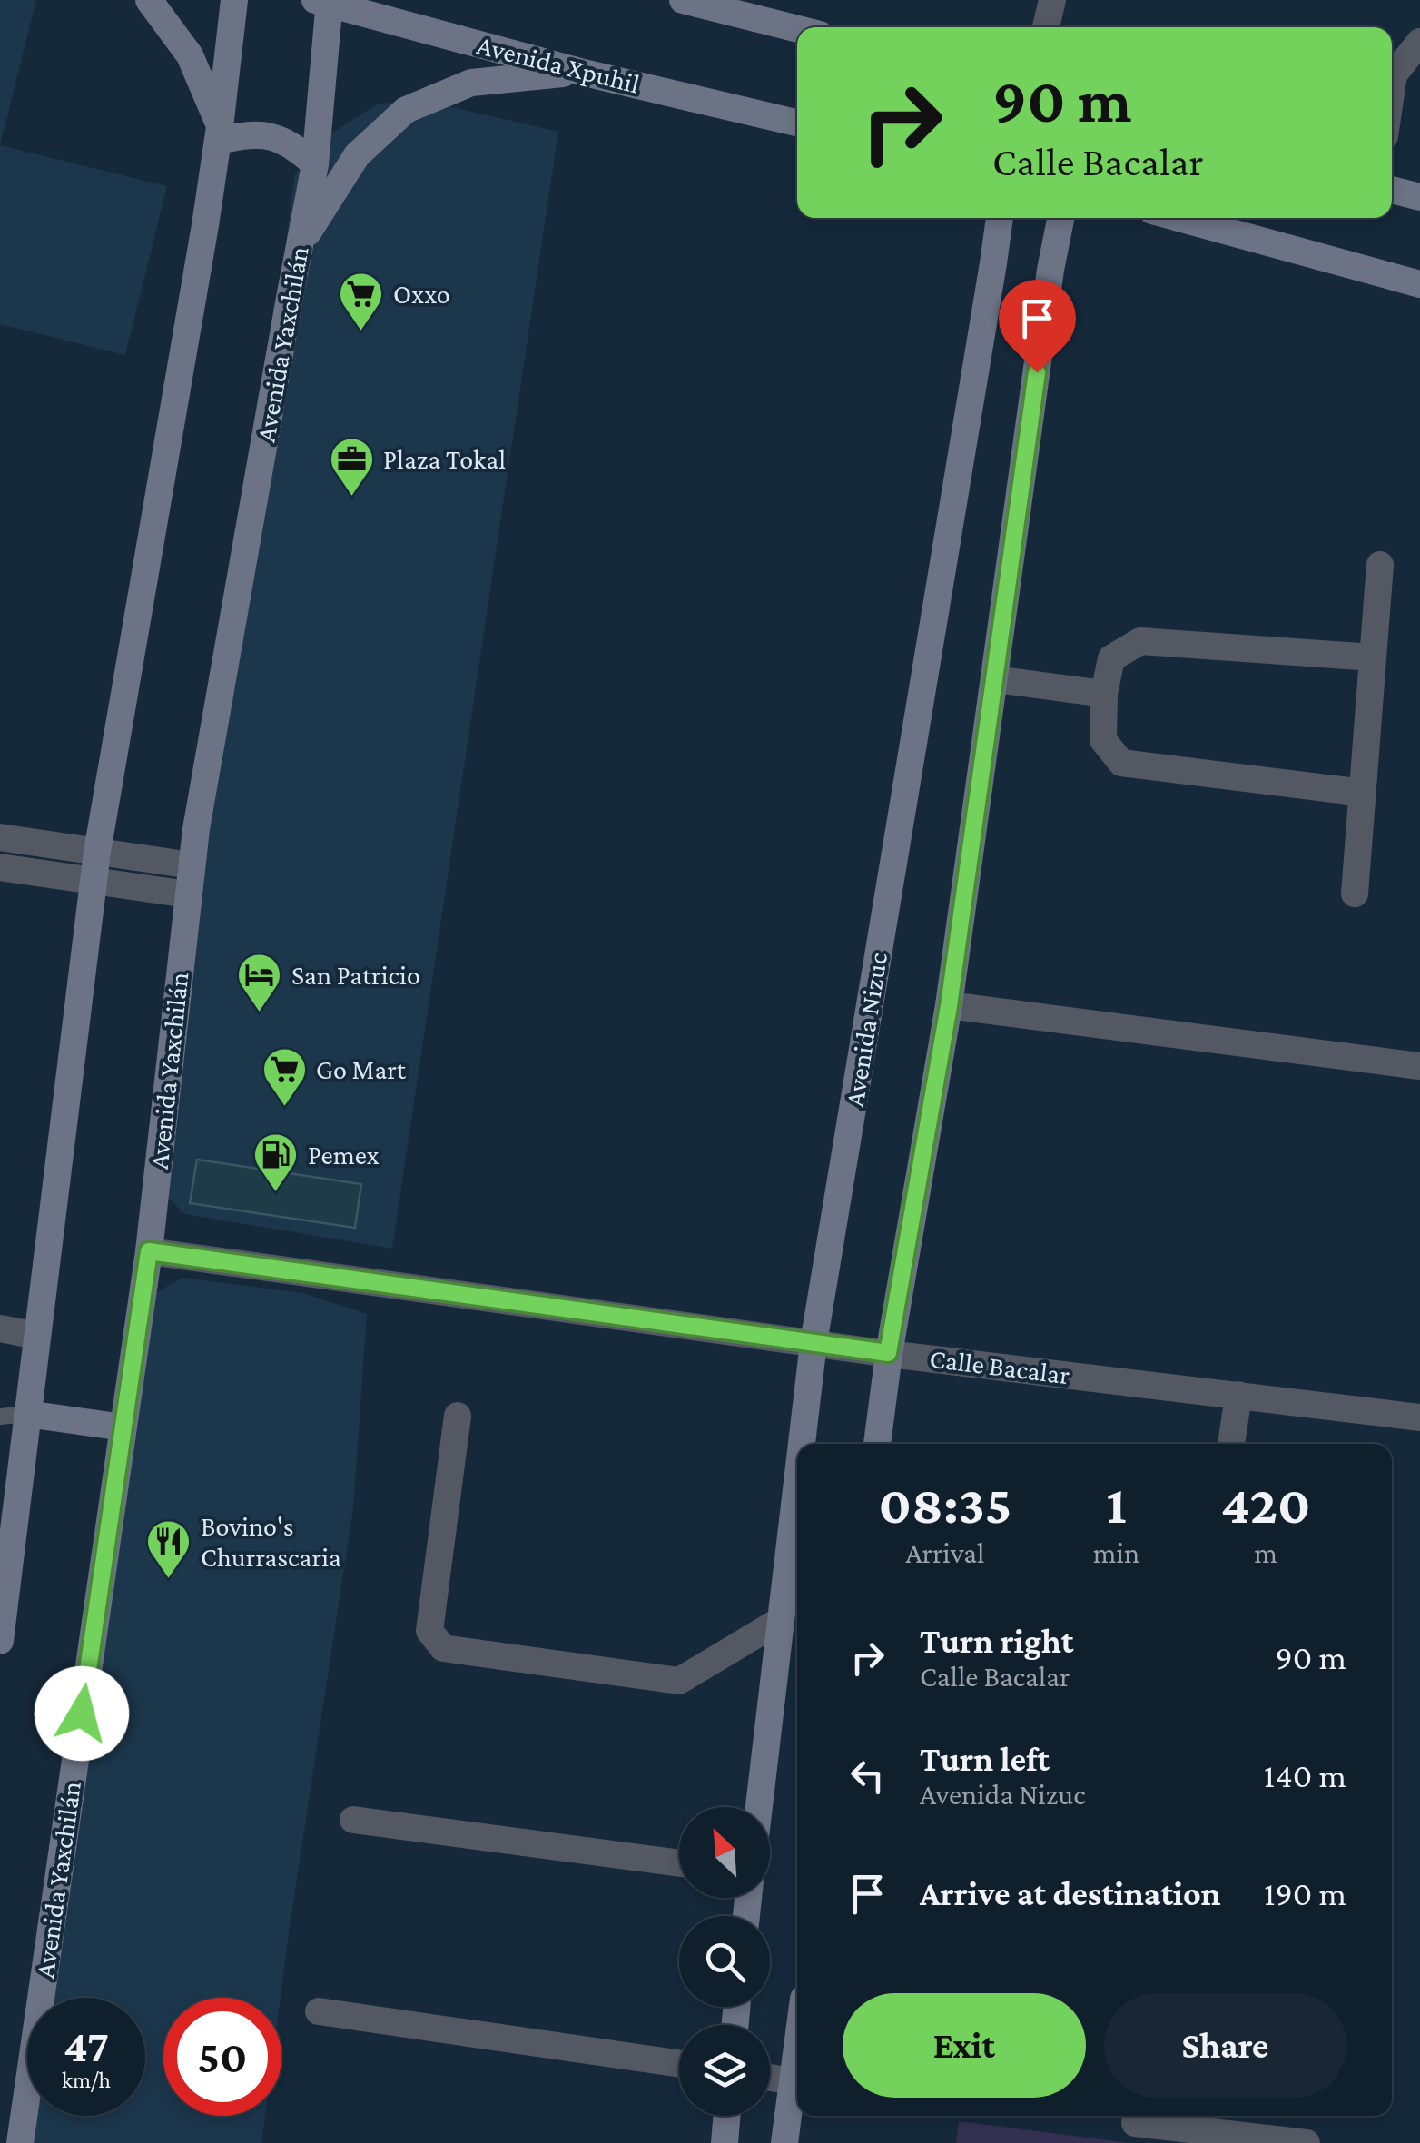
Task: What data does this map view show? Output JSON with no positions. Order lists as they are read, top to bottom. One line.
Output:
{"streets":{"main road":["Avenida Xpuhil","Avenida Yaxchilán","Avenida Nizuc"],"street":["Calle Bacalar"]},"crossings":[["Avenida Xpuhil","Avenida Yaxchilán"],["Avenida Yaxchilán","Calle Bacalar"],["Avenida Nizuc","Calle Bacalar"]],"places":{"supermarket":["Oxxo","Go Mart"],"office":["Plaza Tokal"],"hotel":["San Patricio"],"fuel station":["Pemex"],"restaurant":["Bovino's Churrascaria"]},"north":"top left","page":{"turn":["90 m","Calle Bacalar"],"eta":["08:35","Arrival","1","min","420","m"],"list":[{"name":"Turn right","note":"Calle Bacalar","value":"90 m"},{"name":"Turn left","note":"Avenida Nizuc","value":"140 m"},{"name":"Arrive at destination","value":"190 m"}],"buttons":["Exit","Share"],"speed":"47 km/h","limit":"50"}}
